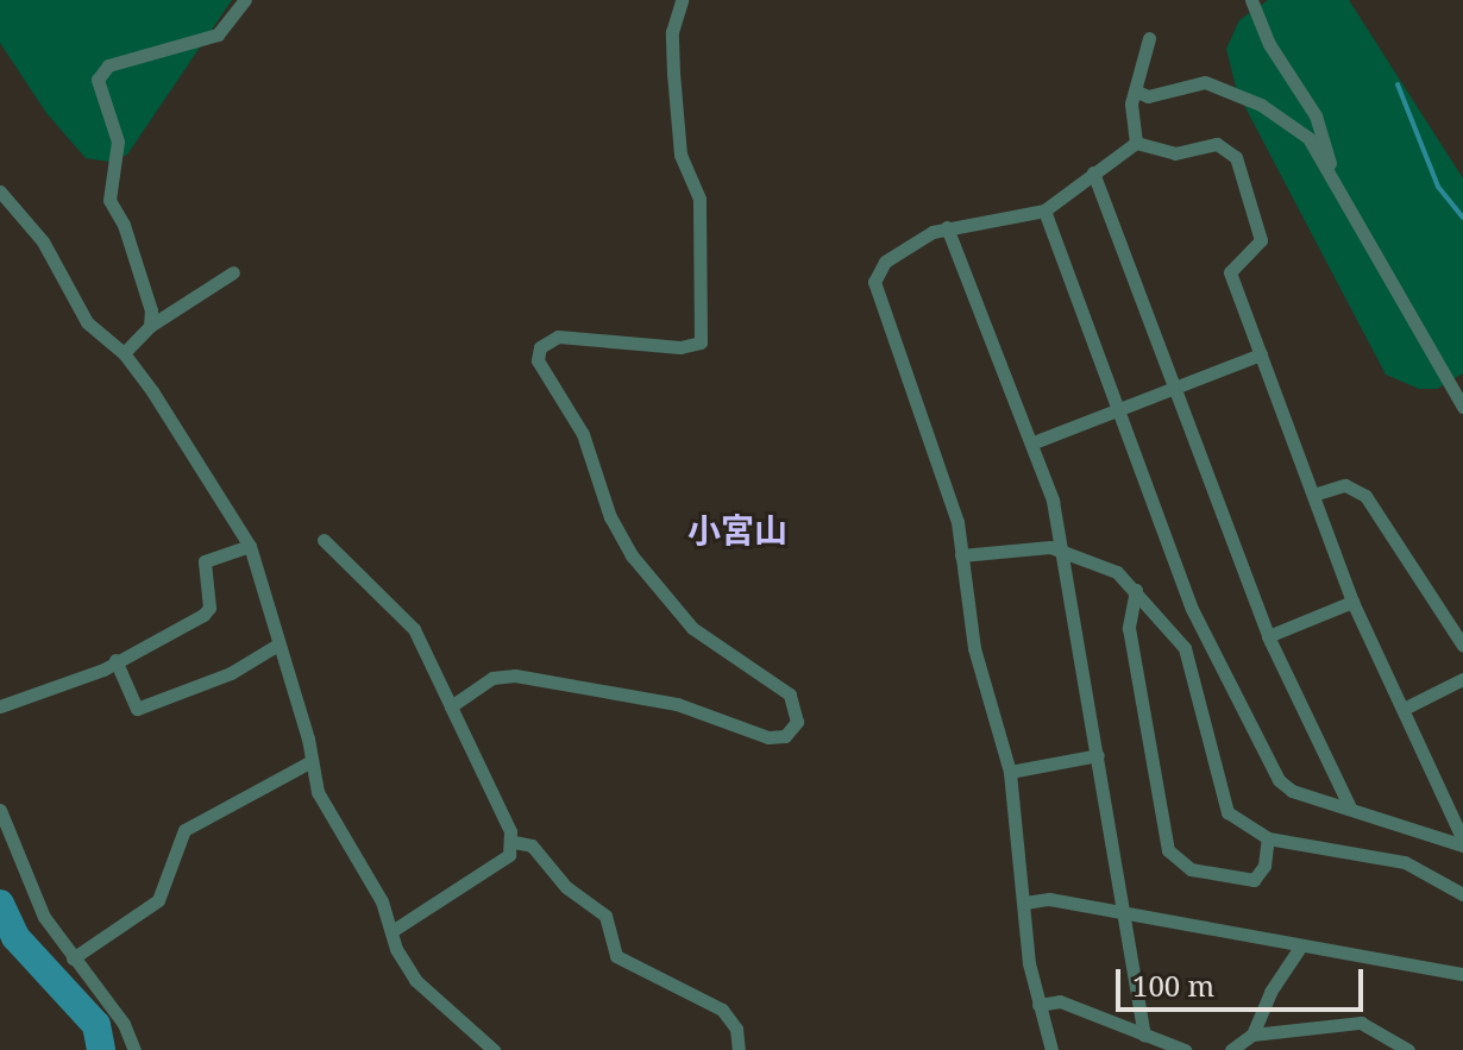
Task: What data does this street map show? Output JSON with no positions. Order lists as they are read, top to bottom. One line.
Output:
{"districts":["小宮山"],"scale_bar":"100 m"}
